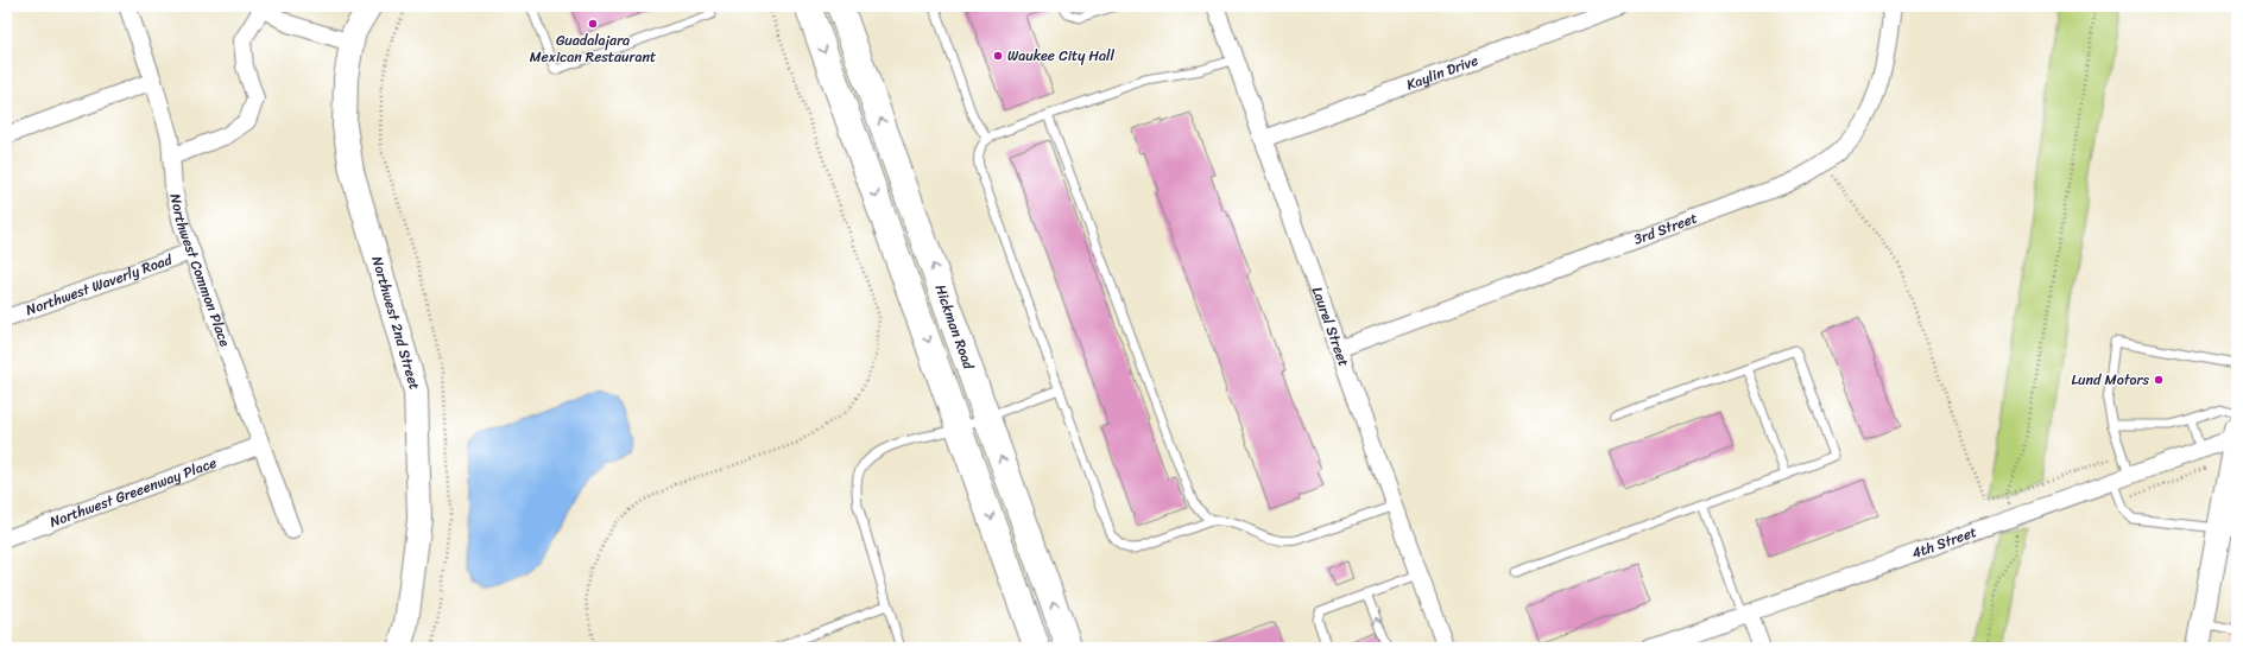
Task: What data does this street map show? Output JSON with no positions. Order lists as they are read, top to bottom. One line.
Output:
{"streets":{"highway":["Hickman Road"],"street":["Kaylin Drive","3rd Street","Northwest Common Place","Northwest Waverly Road","Northwest 2nd Street","Laurel Street","Northwest Greeenway Place","4th Street"]},"crossings":[["Kaylin Drive","Laurel Street"],["3rd Street","Laurel Street"],["Northwest Common Place","Northwest Waverly Road"],["Northwest Common Place","Northwest Greeenway Place"]],"places":["Guadalajara Mexican Restaurant","Waukee City Hall","Lund Motors"]}
